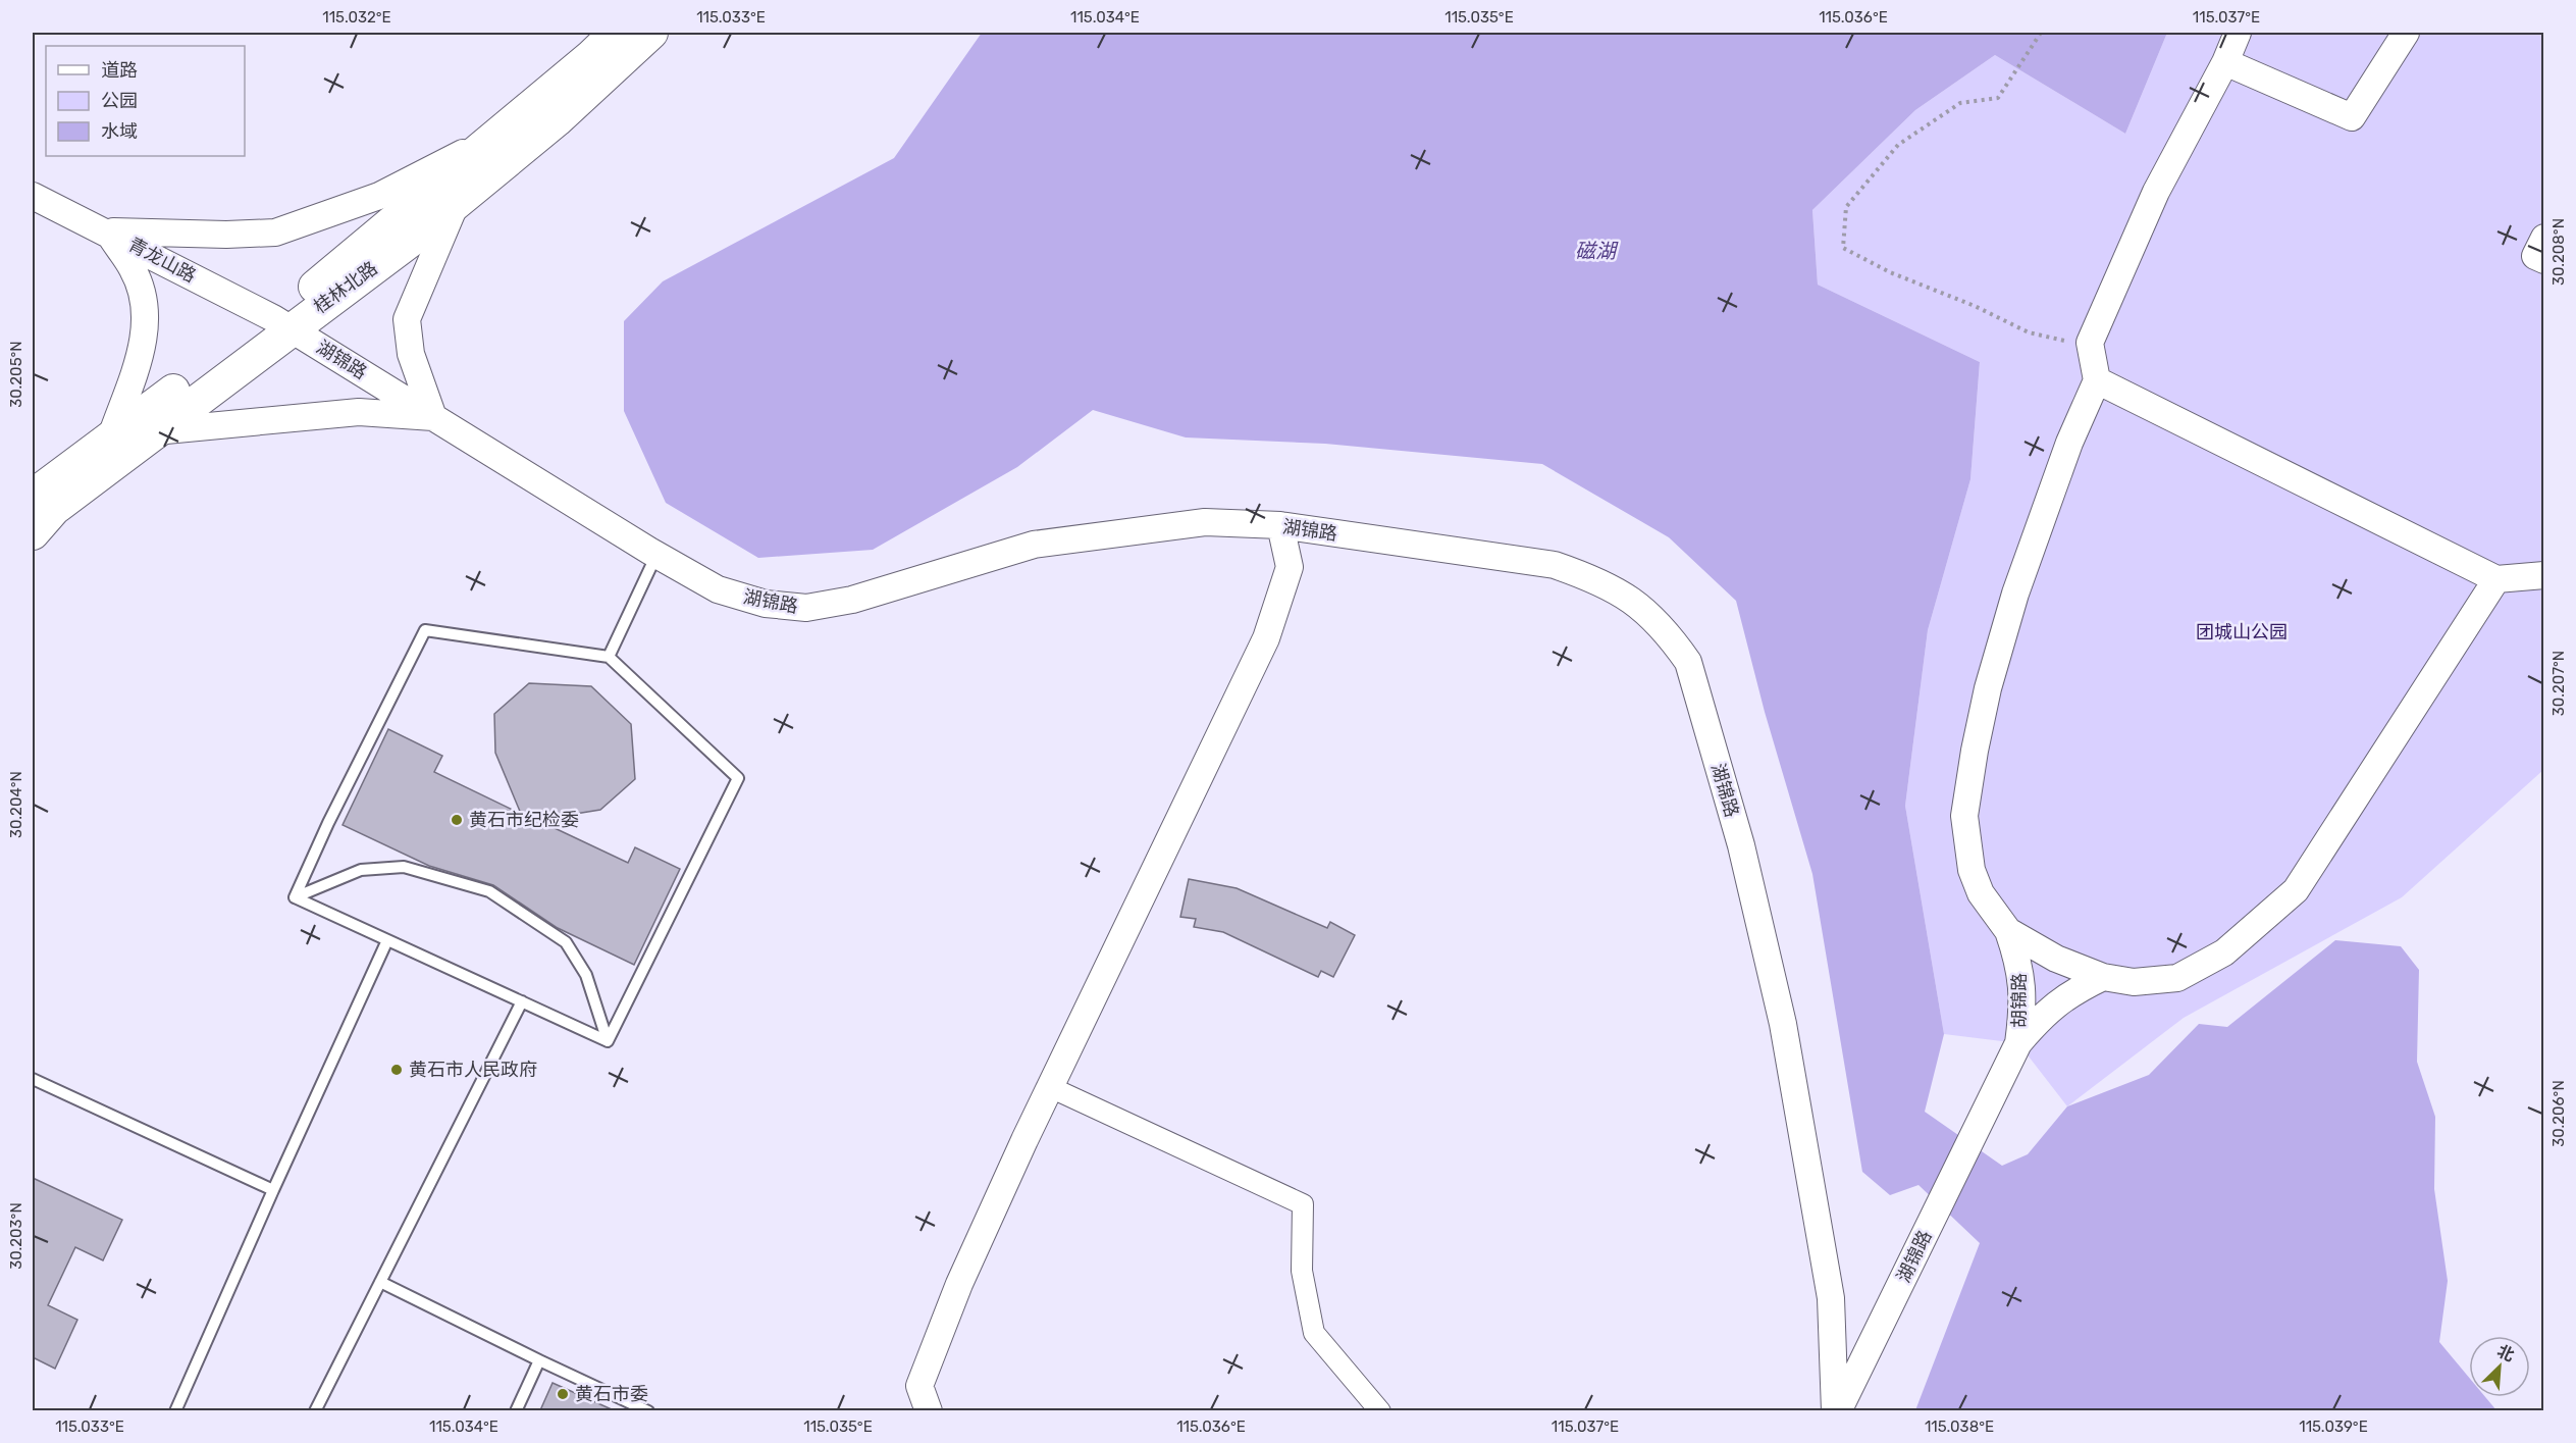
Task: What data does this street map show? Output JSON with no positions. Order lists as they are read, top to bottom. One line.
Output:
{"streets":{"main road":["桂林北路"],"street":["青龙山路","湖锦路","胡锦路"]},"crossings":[["青龙山路","桂林北路"],["青龙山路","湖锦路"],["桂林北路","湖锦路"],["湖锦路","胡锦路"]],"water":["磁湖"],"parks":["团城山公园"],"places":["黄石市纪检委","黄石市人民政府","黄石市委"],"legend":["道路","公园","水域"],"north":"top right","coordinates":["115.032°E","115.033°E","115.034°E","115.035°E","115.036°E","115.037°E","30.208°N","30.205°N","30.207°N","30.204°N","30.206°N","30.203°N","115.038°E","115.039°E"]}
